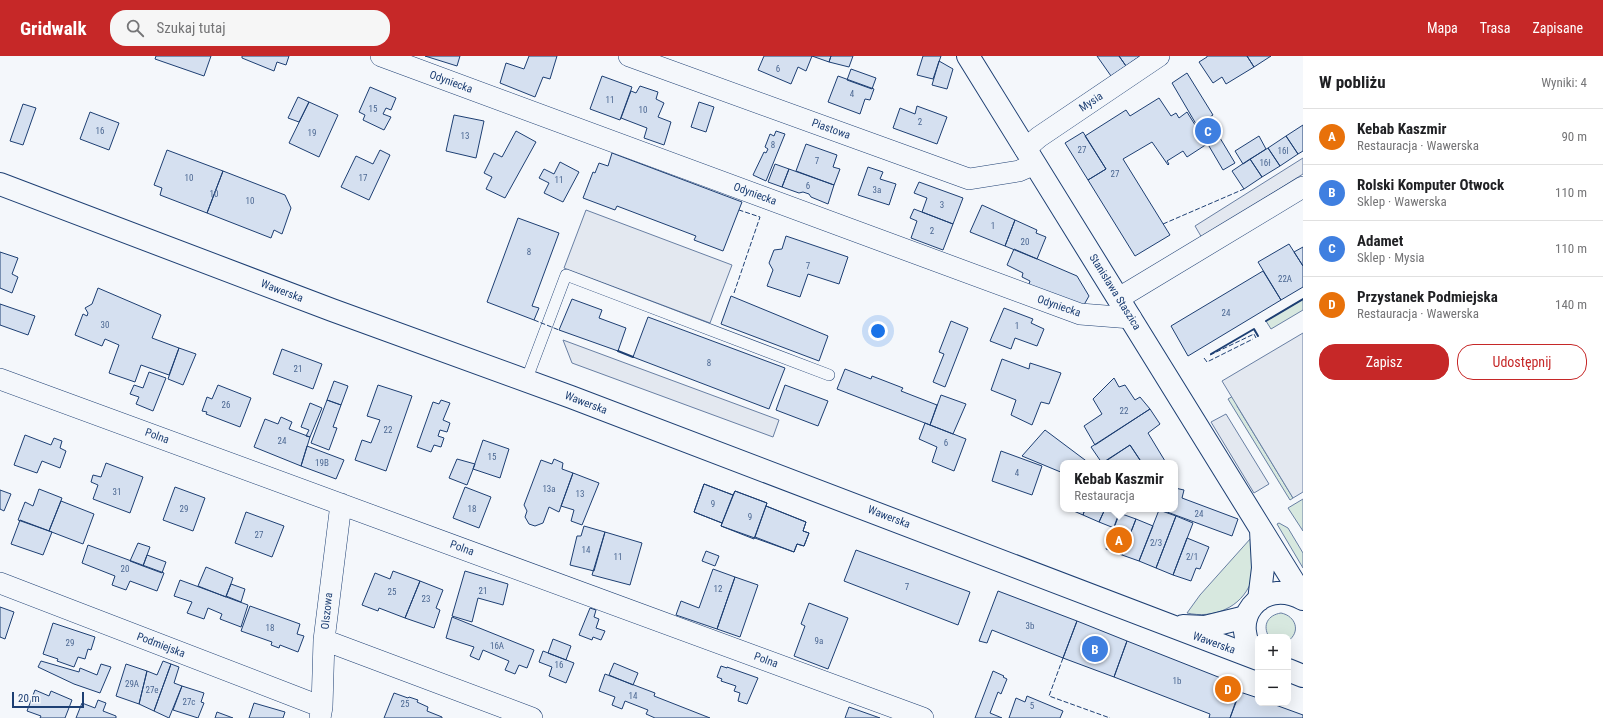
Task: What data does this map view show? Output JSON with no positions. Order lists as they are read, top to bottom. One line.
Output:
{"streets":{"street":["Odyniecka","Mysia","Piastowa","Wawerska","Stanisława Staszica","Polna","Olszowa","Podmiejska"]},"crossings":[["Odyniecka","Stanisława Staszica"],["Mysia","Piastowa"],["Mysia","Stanisława Staszica"],["Piastowa","Stanisława Staszica"],["Polna","Olszowa"],["Olszowa","Podmiejska"]],"house_numbers":["6","4","11","15","10","2","16","19","13","8","27","16l","7","16ł","27","10","17","11","6","3a","10","10","3","1","2","20","8","7","22A","24","30","1","8","21","26","22","22","24","6","15","19B","4","13a","31","13","9","29","18","24","9","27","2/3","14","11","2/1","20","7","12","21","25","23","3b","18","9a","29","16A","16","1b","29A","27e","14","27c","25","5"],"scale_bar":"20 m","page":{"header":"Gridwalk","search":"Szukaj tutaj","nav":["Mapa","Trasa","Zapisane"],"heading":["W pobliżu","Wyniki: 4"],"list":[{"mark":"A","name":"Kebab Kaszmir","note":"Restauracja · Wawerska","value":"90 m"},{"mark":"B","name":"Rolski Komputer Otwock","note":"Sklep · Wawerska","value":"110 m"},{"mark":"C","name":"Adamet","note":"Sklep · Mysia","value":"110 m"},{"mark":"D","name":"Przystanek Podmiejska","note":"Restauracja · Wawerska","value":"140 m"}],"pins":["C","A","B","D"],"buttons":["Zapisz","Udostępnij"],"popup":["Kebab Kaszmir","Restauracja"],"map_buttons":["+","−"],"scale":"20 m"}}
